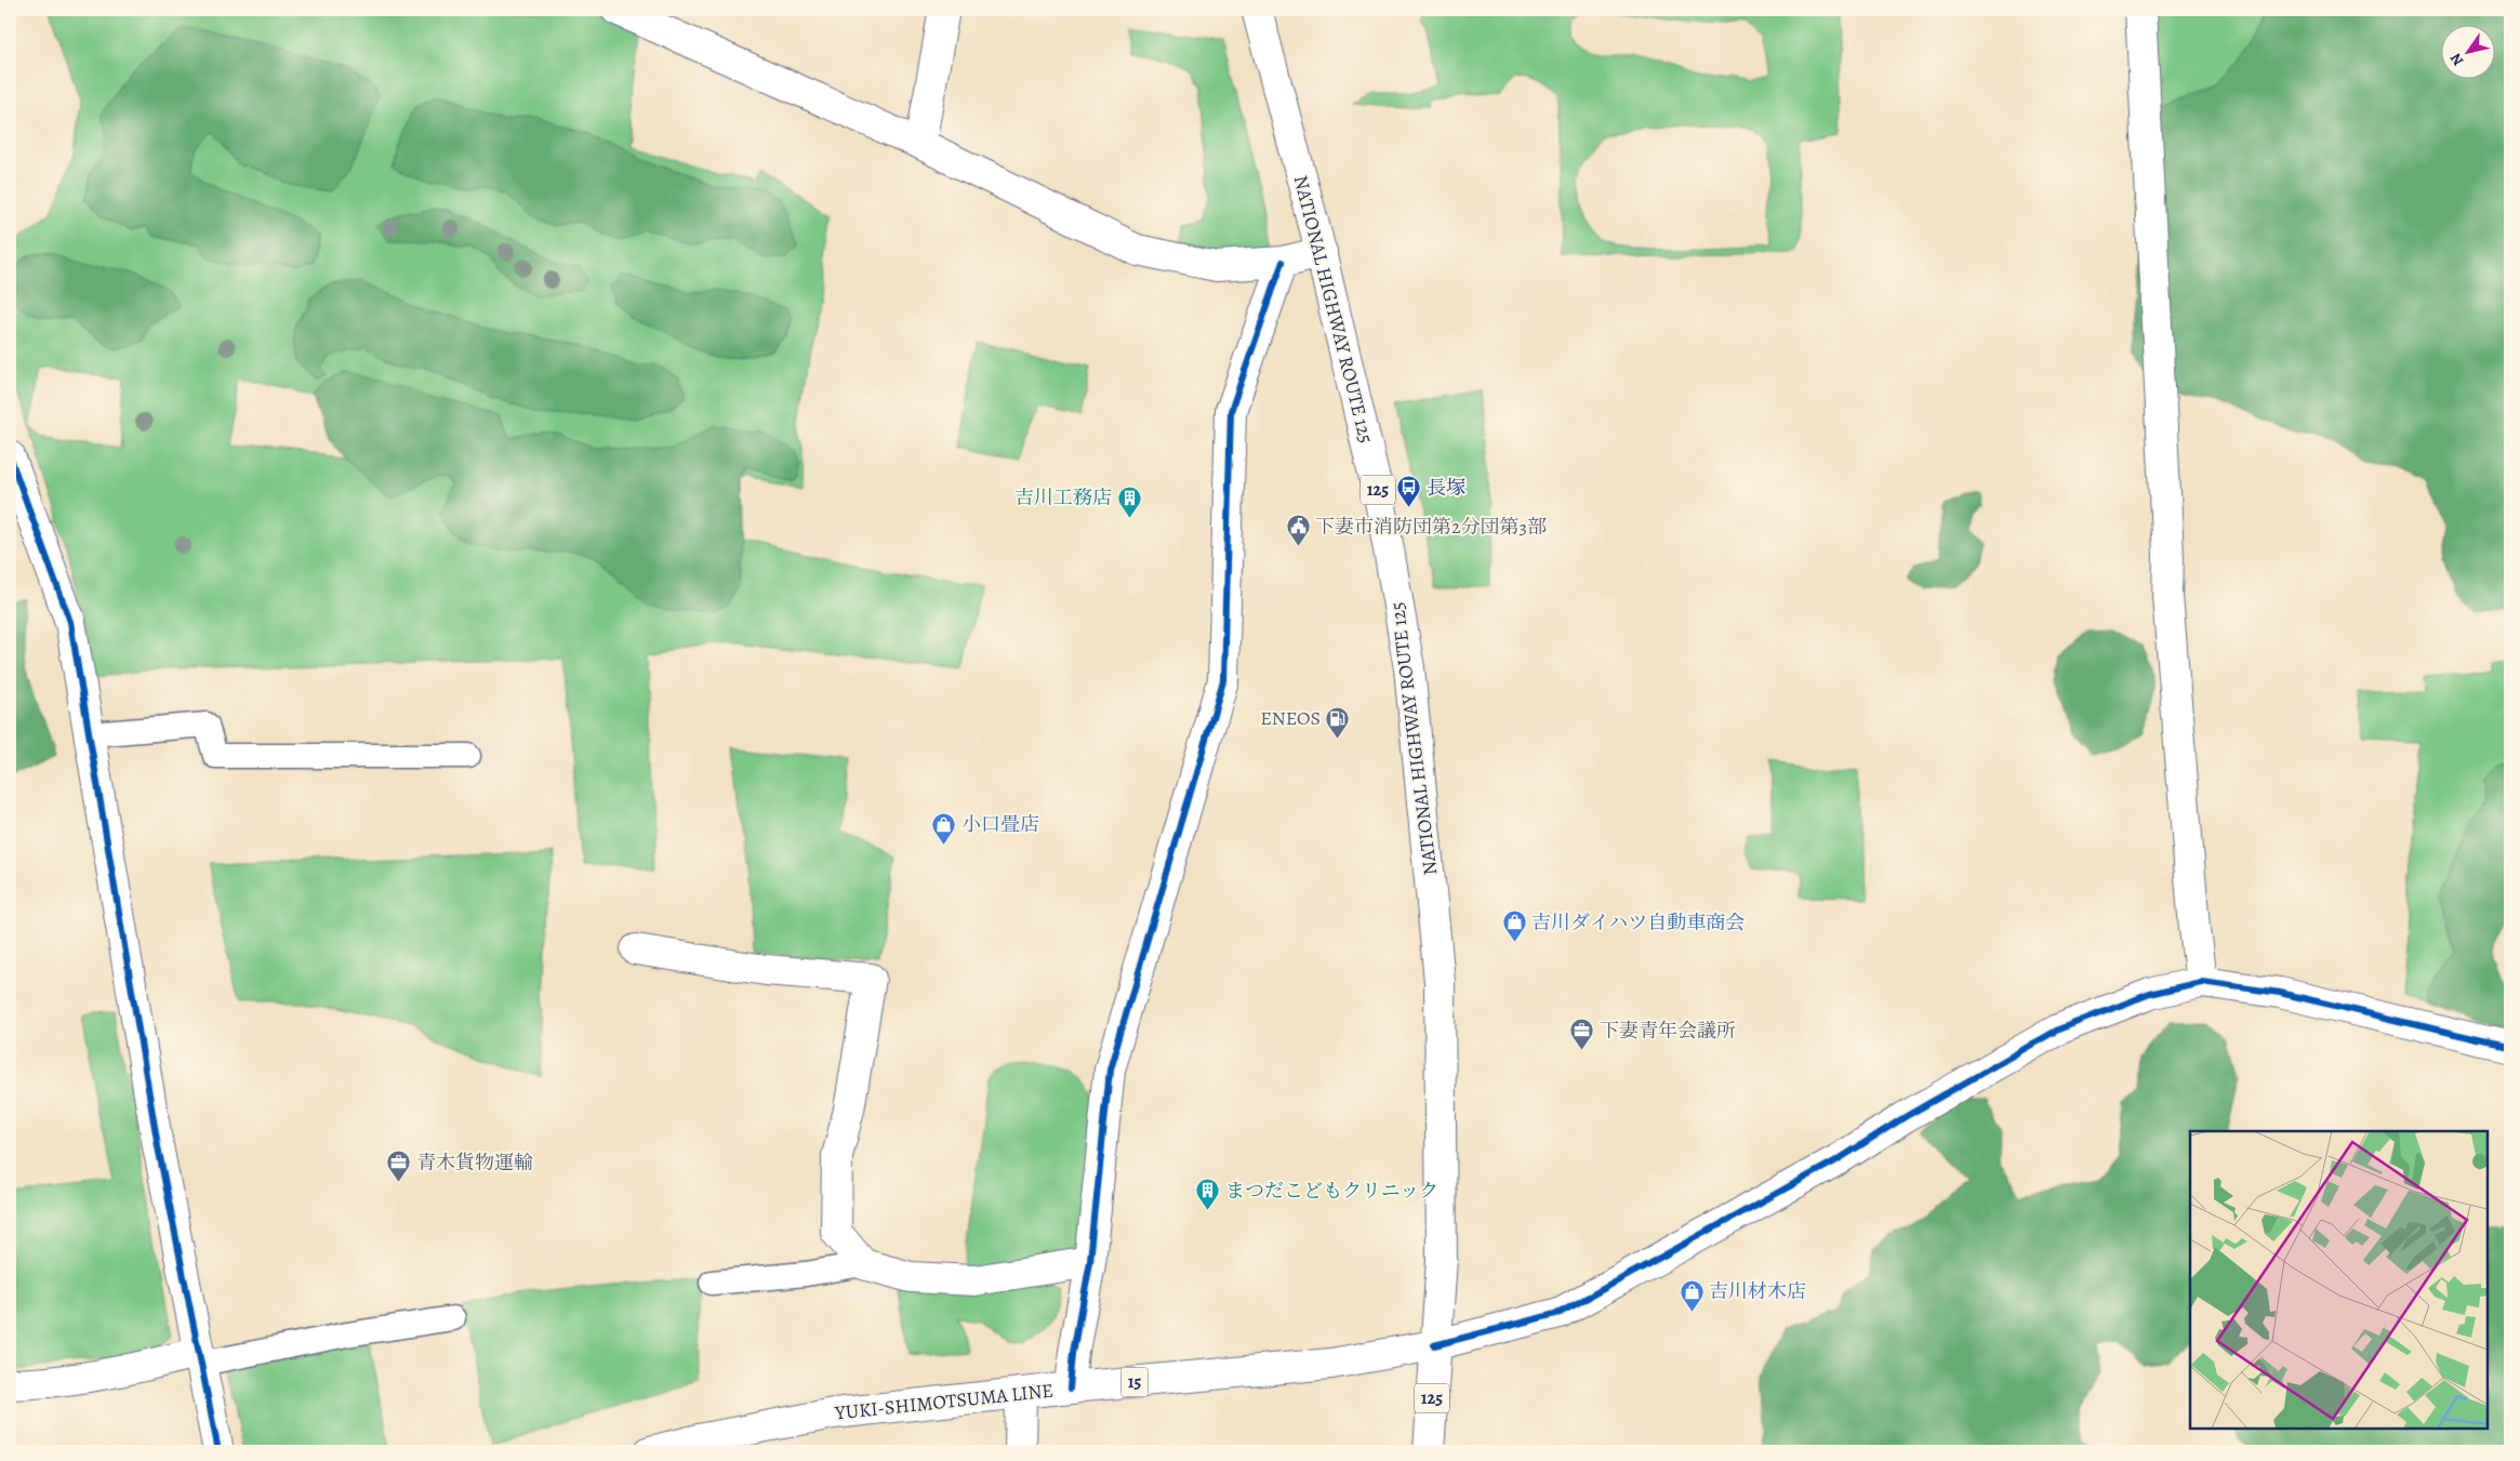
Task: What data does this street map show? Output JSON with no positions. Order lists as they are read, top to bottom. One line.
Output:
{"streets":{"main road":["NATIONAL HIGHWAY ROUTE 125","125","15","YUKI-SHIMOTSUMA LINE"]},"crossings":[["NATIONAL HIGHWAY ROUTE 125","YUKI-SHIMOTSUMA LINE"]],"places":{"bus stop":["長塚"],"building":["吉川工務店","まつだこどもクリニック"],"public building":["下妻市消防団第2分団第3部"],"fuel station":["ENEOS"],"shop":["小口畳店","吉川ダイハツ自動車商会","吉川材木店"],"office":["下妻青年会議所","青木貨物運輸"]},"north":"bottom left"}
